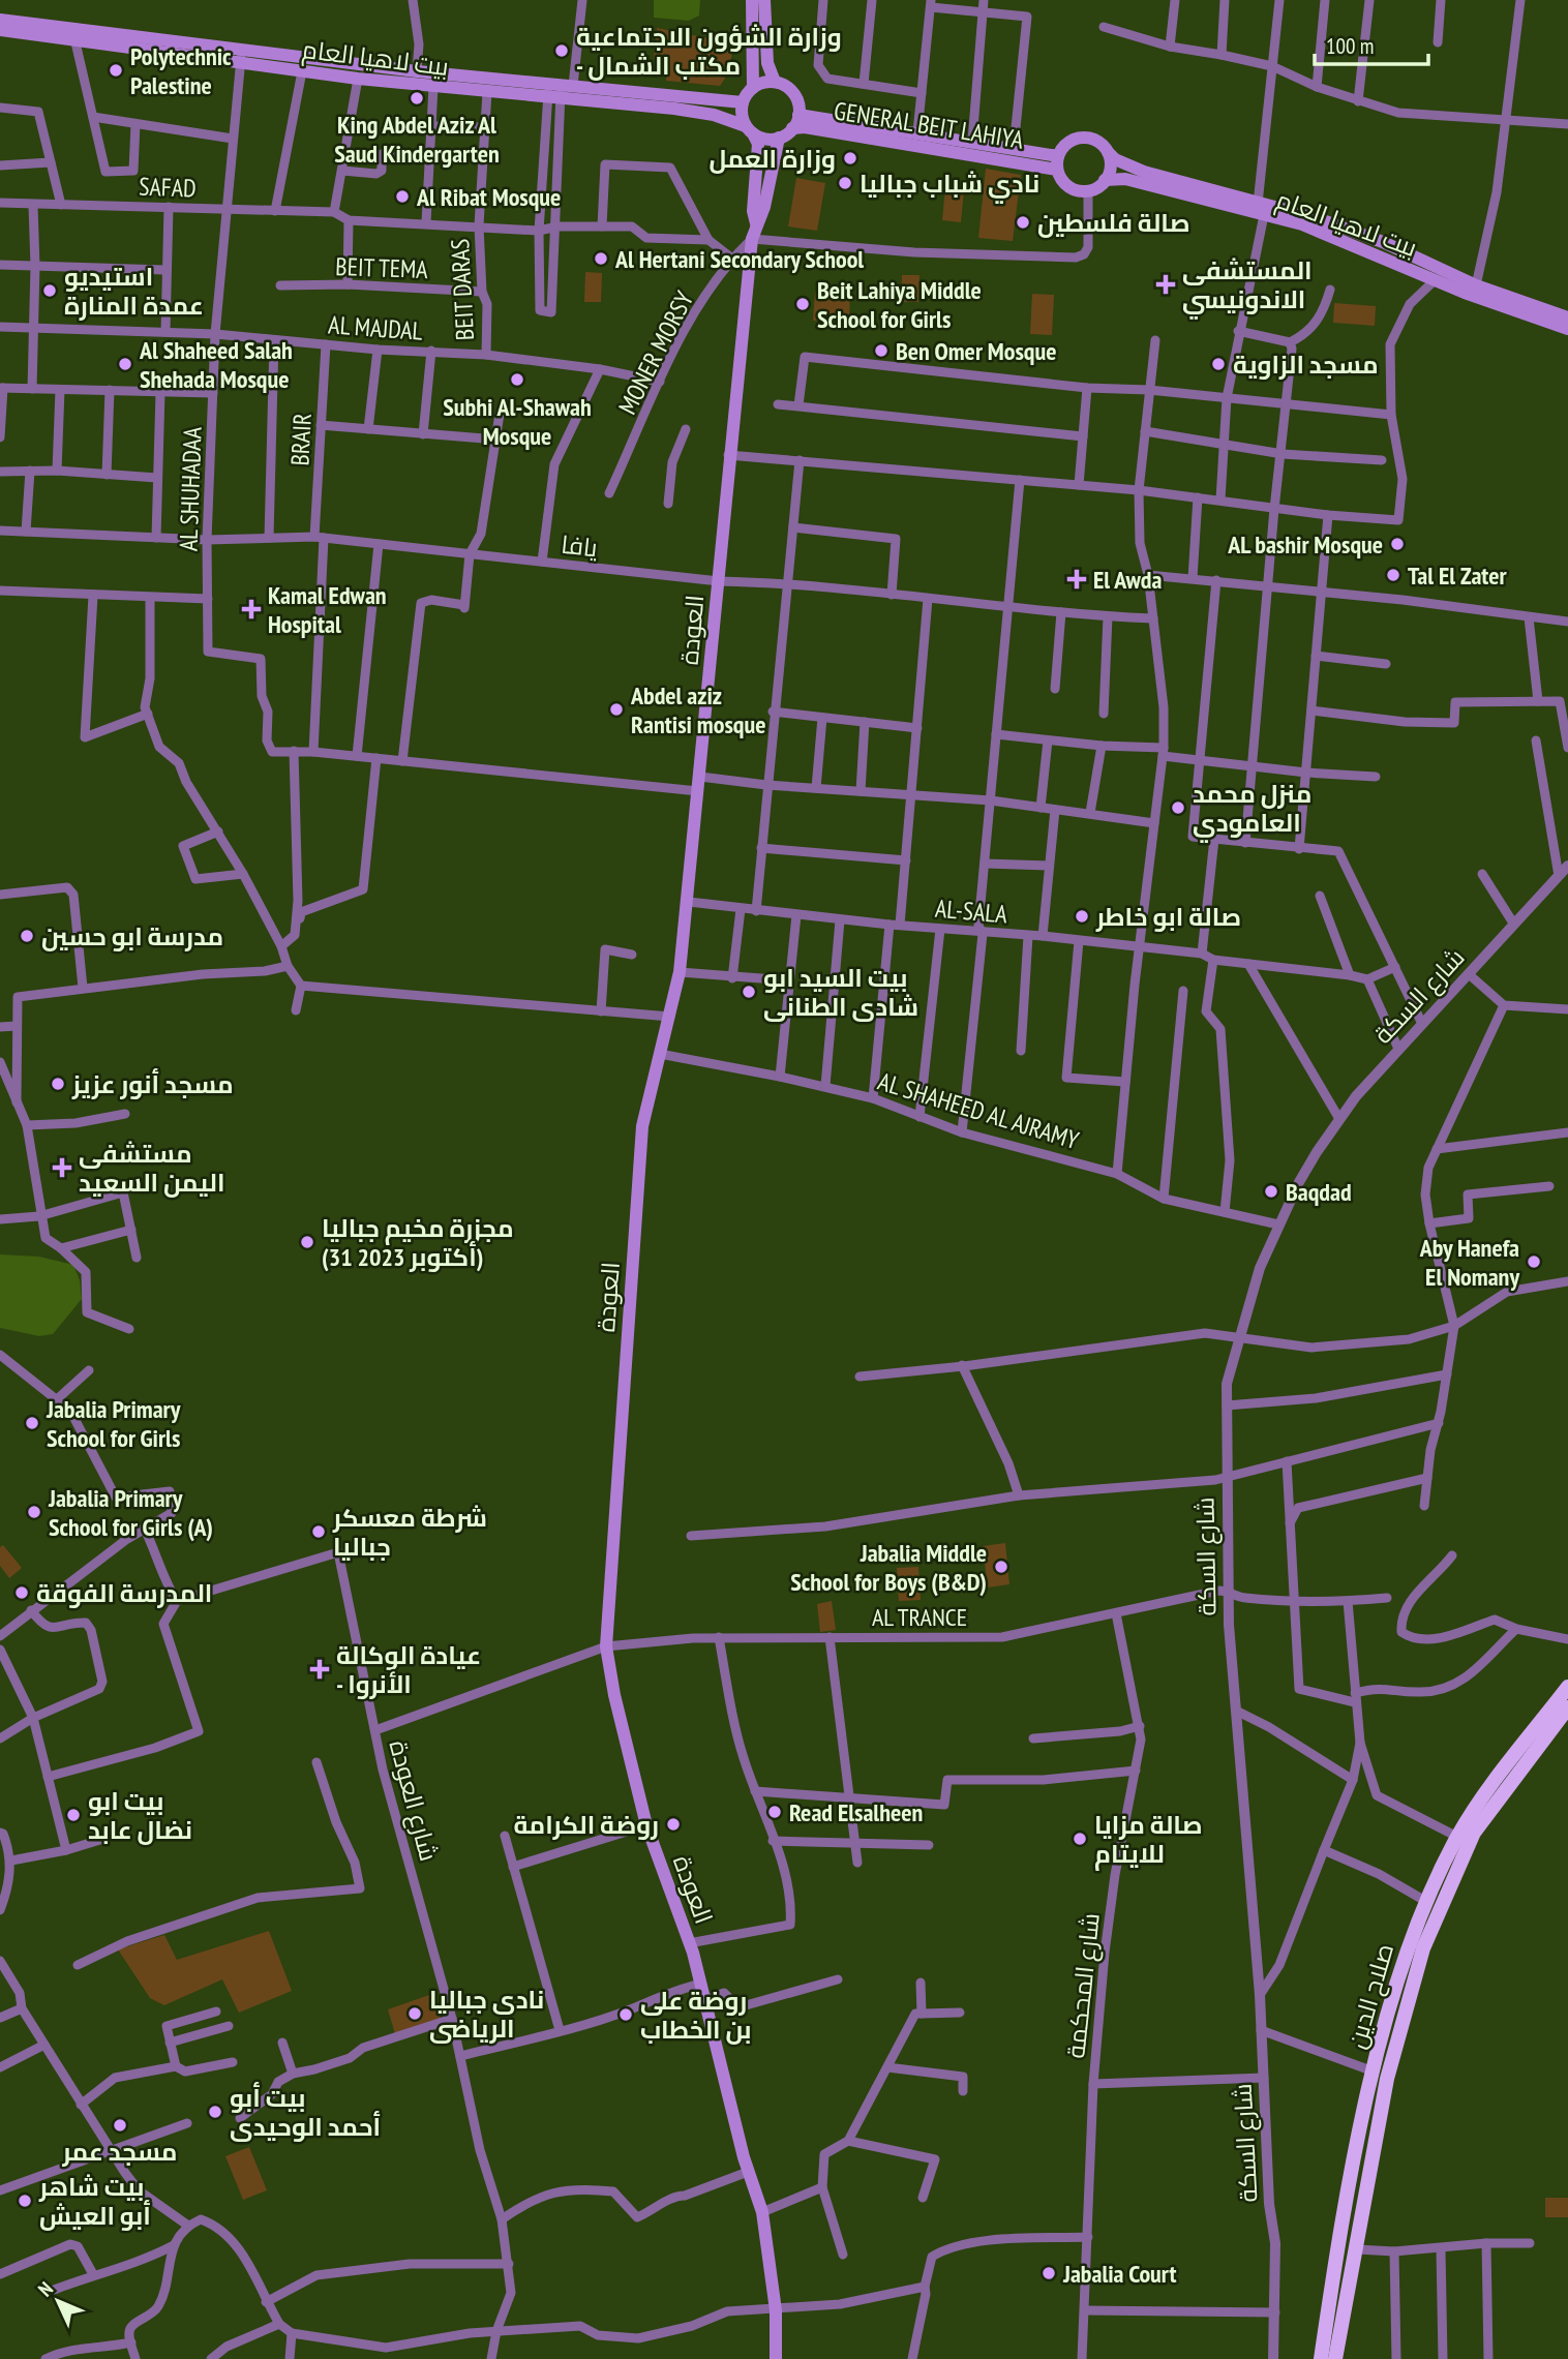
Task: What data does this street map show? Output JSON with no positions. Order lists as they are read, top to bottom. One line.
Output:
{"streets":{"highway":["صلاح الدين"],"main road":["بيت لاهيا العام","GENERAL BEIT LAHIYA","العودة"],"street":["SAFAD","BEIT TEMA","BEIT DARAS","AL MAJDAL","MONER MORSY","BRAIR","AL SHUHADAA","يافا","AL-SALA","شارع السكة","AL SHAHEED AL AJRAMY","AL TRANCE","شارع العودة","شارع المحكمة"]},"crossings":[["بيت لاهيا العام","GENERAL BEIT LAHIYA"],["بيت لاهيا العام","BEIT DARAS"],["بيت لاهيا العام","AL SHUHADAA"],["بيت لاهيا العام","العودة"],["GENERAL BEIT LAHIYA","العودة"],["SAFAD","AL SHUHADAA"],["BEIT TEMA","BEIT DARAS"],["BEIT DARAS","AL MAJDAL"],["AL MAJDAL","MONER MORSY"],["AL MAJDAL","BRAIR"],["AL MAJDAL","AL SHUHADAA"],["MONER MORSY","العودة"],["BRAIR","يافا"],["AL SHUHADAA","يافا"],["يافا","العودة"],["العودة","AL-SALA"],["العودة","AL SHAHEED AL AJRAMY"],["العودة","AL TRANCE"],["شارع السكة","AL SHAHEED AL AJRAMY"],["شارع السكة","AL TRANCE"],["AL TRANCE","شارع العودة"],["AL TRANCE","شارع المحكمة"]],"places":{"other":["وزارة الشؤون الاجتماعية - مكتب الشمال","Polytechnic Palestine","King Abdel Aziz Al Saud Kindergarten","وزارة العمل","نادي شباب جباليا","Al Ribat Mosque","صالة فلسطين","Al Hertani Secondary School","استيديو عمدة المنارة","Beit Lahiya Middle School for Girls","Ben Omer Mosque","Al Shaheed Salah Shehada Mosque","مسجد الزاوية","Subhi Al-Shawah Mosque","AL bashir Mosque","Tal El Zater","Abdel aziz Rantisi mosque","منزل محمد العامودي","صالة ابو خاطر","مدرسة ابو حسين","بيت السيد ابو شادى الطنانى","مسجد أنور عزيز","Baqdad","مجزرة مخيم جباليا (31 أكتوبر 2023)","Aby Hanefa El Nomany","Jabalia Primary School for Girls","Jabalia Primary School for Girls (A)","شرطة معسكر جباليا","Jabalia Middle School for Boys (B&D)","المدرسة الفوقة","Read Elsalheen","بيت ابو نضال عابد","روضة الكرامة","صالة مزايا للايتام","نادى جباليا الرياضى","روضة على بن الخطاب","بيت أبو أحمد الوحيدى","مسجد عمر","بيت شاهر أبو العيش","Jabalia Court"],"health":["المستشفى الاندونيسي","El Awda","Kamal Edwan Hospital","مستشفى اليمن السعيد","عيادة الوكالة - الأنروا"]},"scale_bar":"100 m","north":"top left"}
